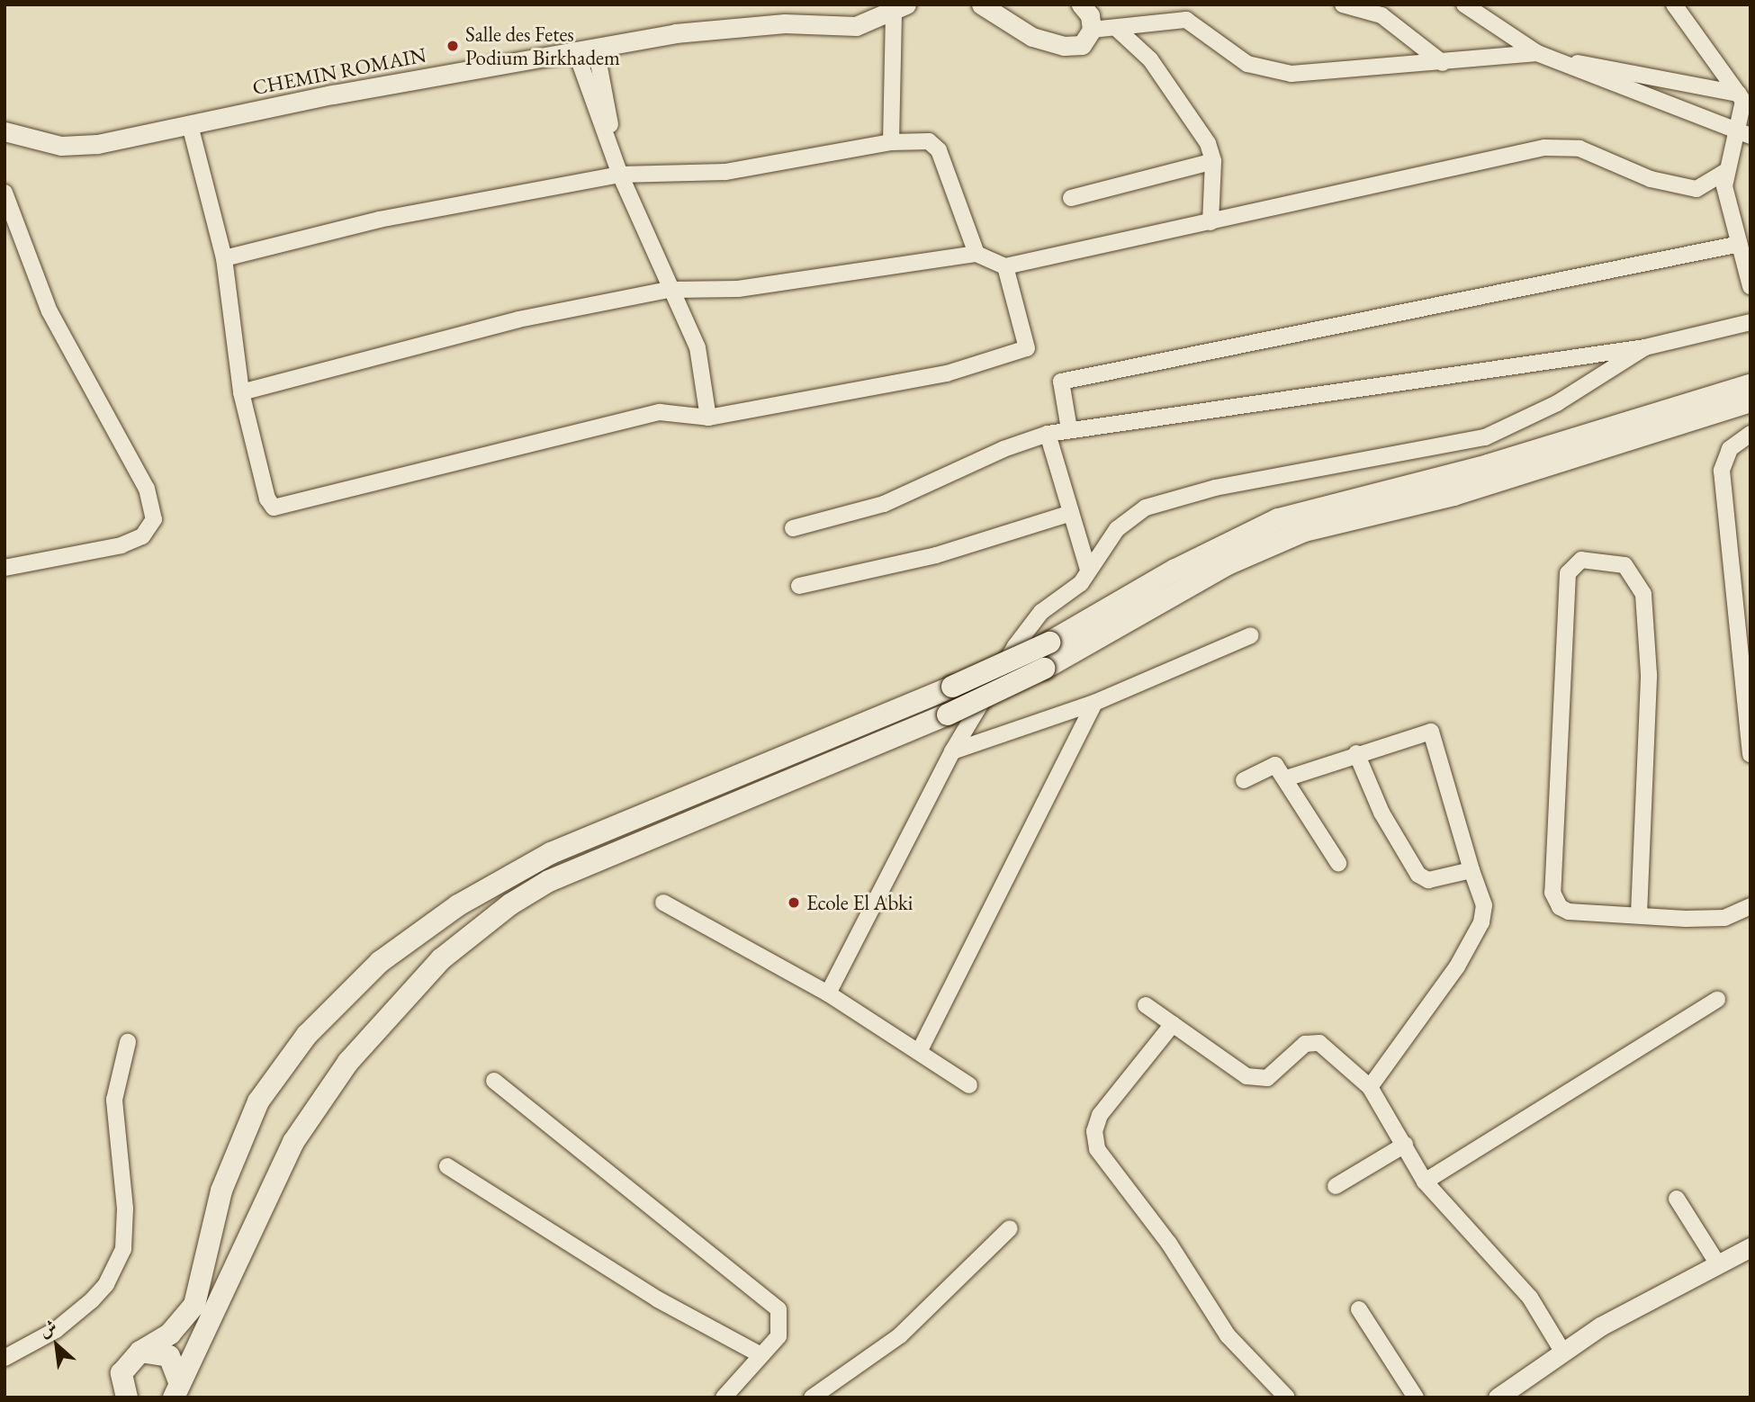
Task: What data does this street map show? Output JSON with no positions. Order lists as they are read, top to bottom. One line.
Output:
{"streets":{"street":["CHEMIN ROMAIN"]},"places":["Salle des Fetes Podium Birkhadem","Ecole El Abki"],"north":"top left"}
